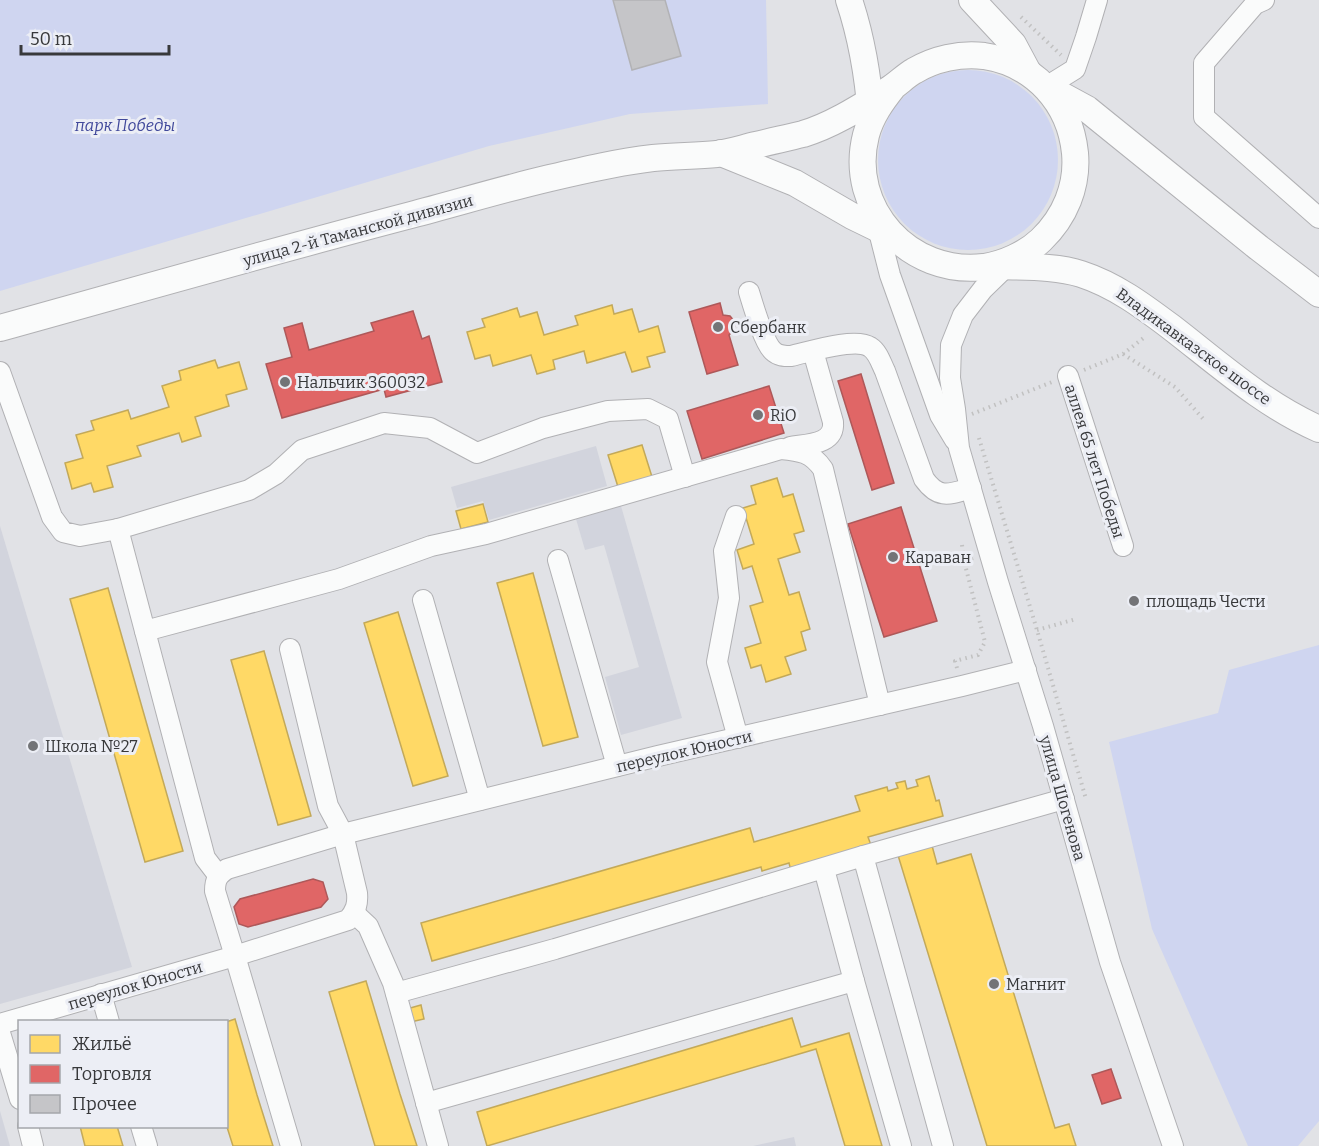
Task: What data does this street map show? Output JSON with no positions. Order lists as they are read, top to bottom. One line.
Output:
{"streets":{"main road":["улица 2-й Таманской дивизии","Владикавказское шоссе"],"street":["аллея 65 лет Победы","переулок Юности","улица Шогенова"]},"crossings":[["улица 2-й Таманской дивизии","Владикавказское шоссе"],["переулок Юности","улица Шогенова"]],"parks":["парк Победы"],"places":["Сбербанк","Нальчик 360032","RiO","Караван","площадь Чести","Школа №27","Магнит"],"legend":["Жильё","Торговля","Прочее"],"scale_bar":"50 m"}
